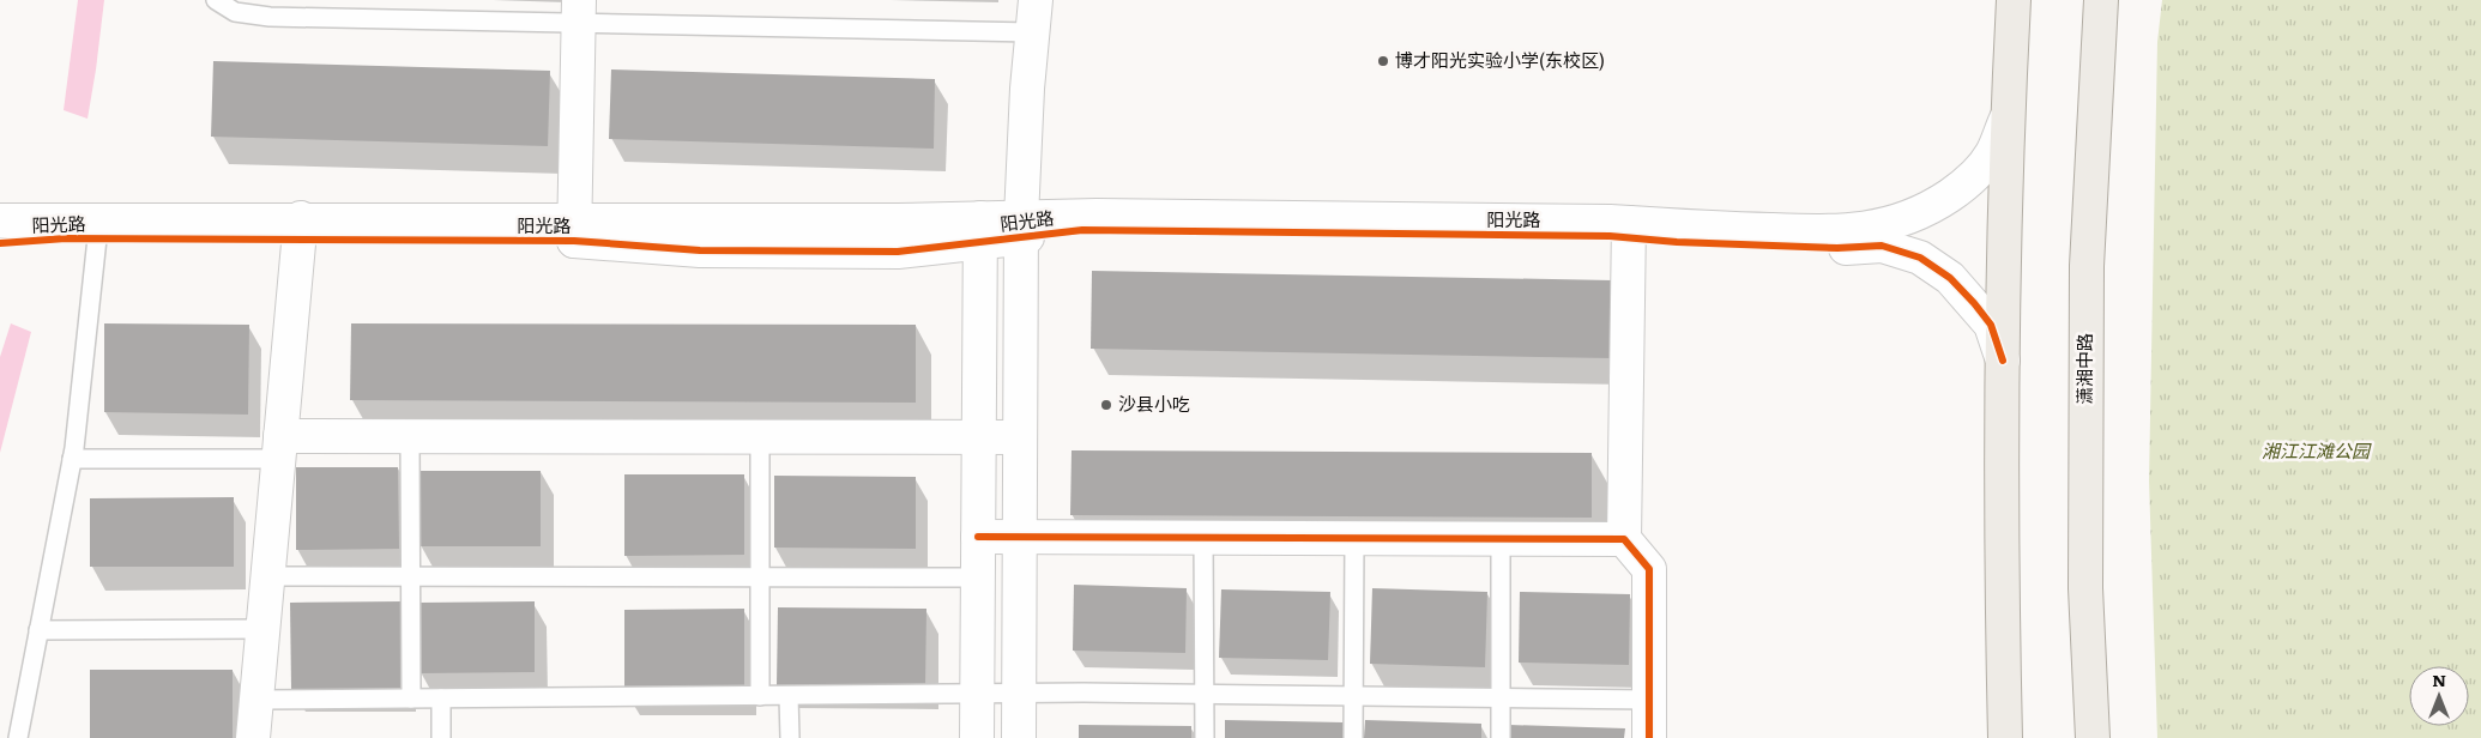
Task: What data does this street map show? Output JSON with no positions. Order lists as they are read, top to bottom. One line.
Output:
{"streets":{"main road":["潇湘中路"],"street":["阳光路"]},"parks":["湘江江滩公园"],"places":["博才阳光实验小学(东校区)","沙县小吃"],"north":"top"}
